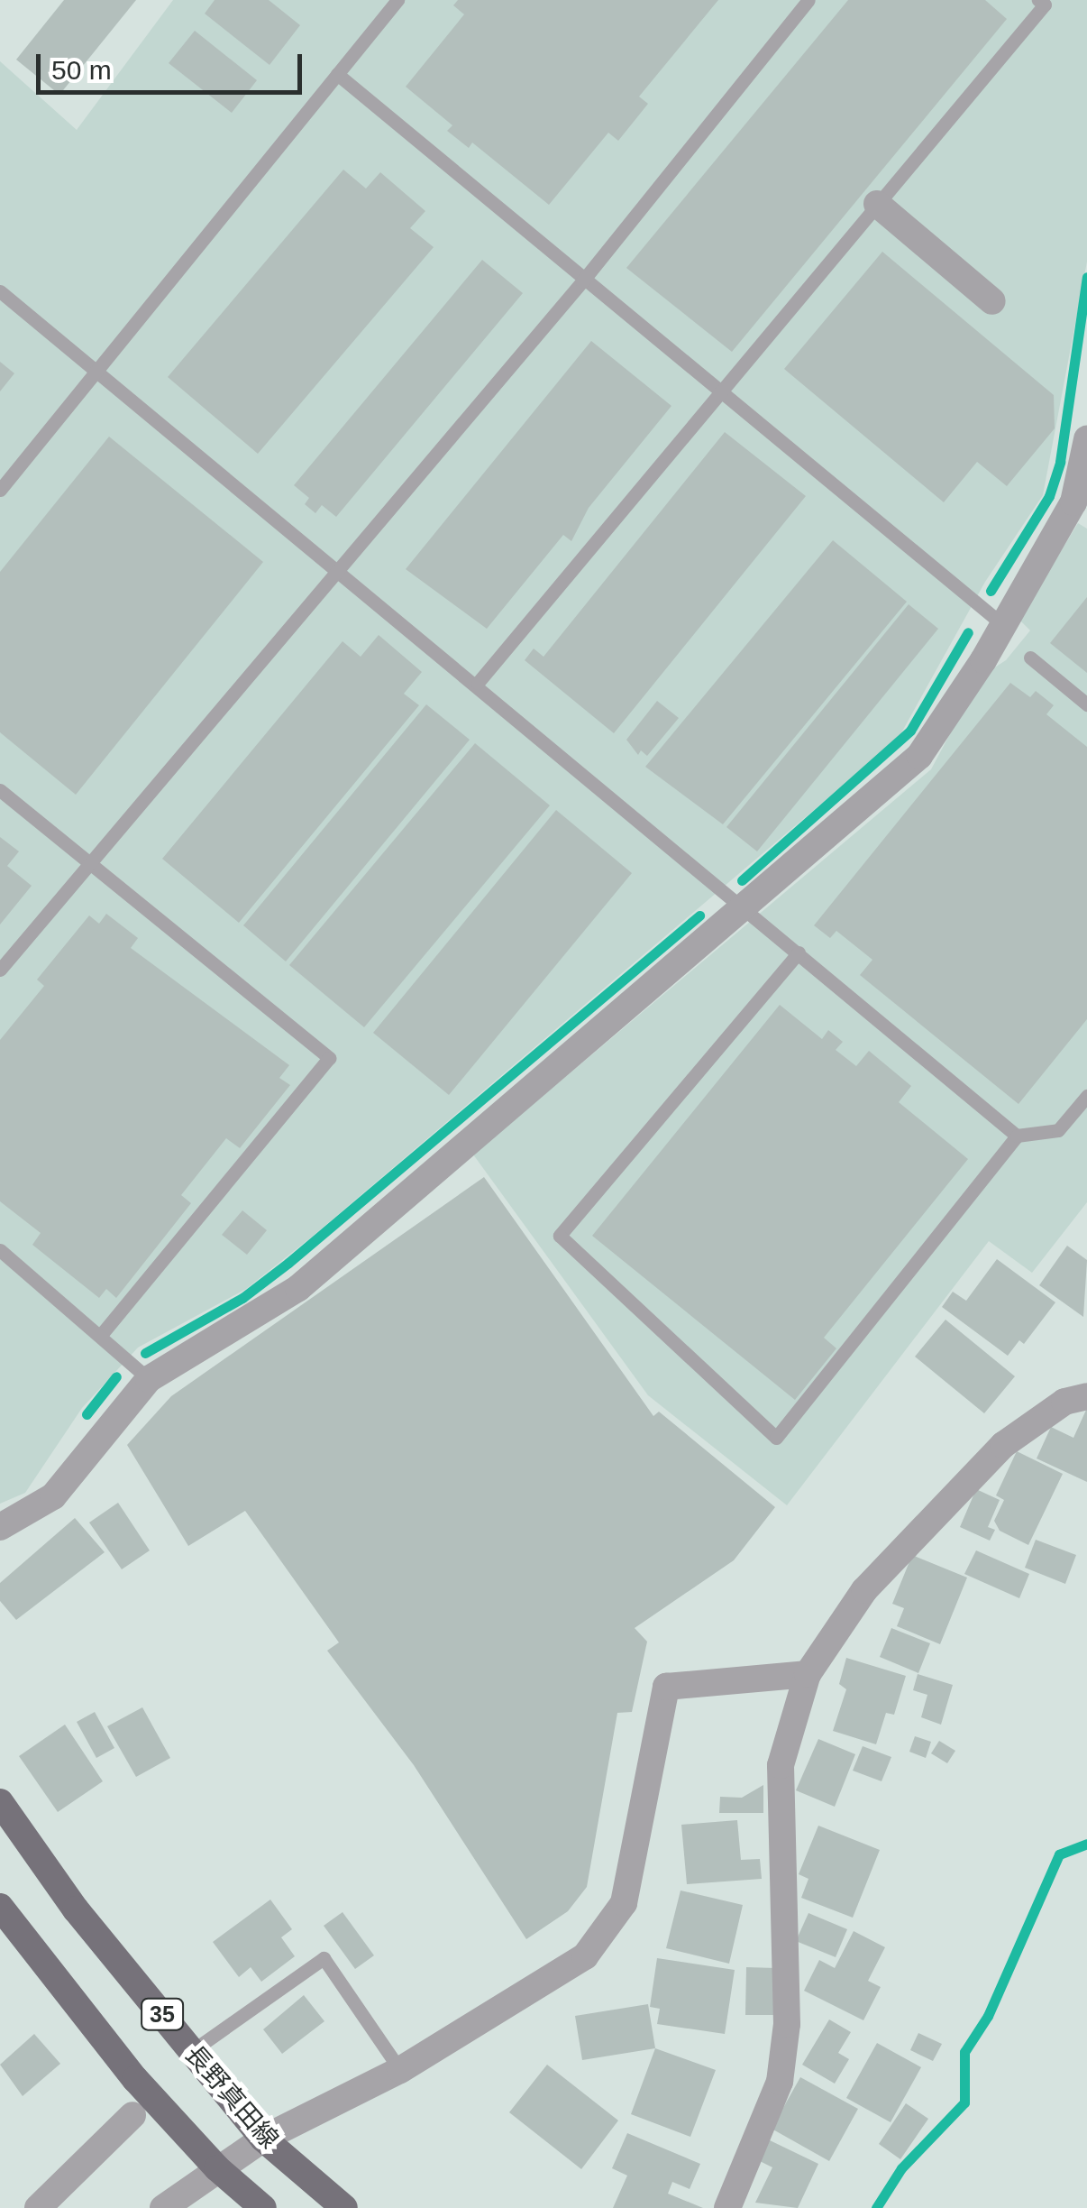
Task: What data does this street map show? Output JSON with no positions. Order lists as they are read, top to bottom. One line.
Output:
{"streets":{"main road":["35","長野真田線"]},"scale_bar":"50 m"}
